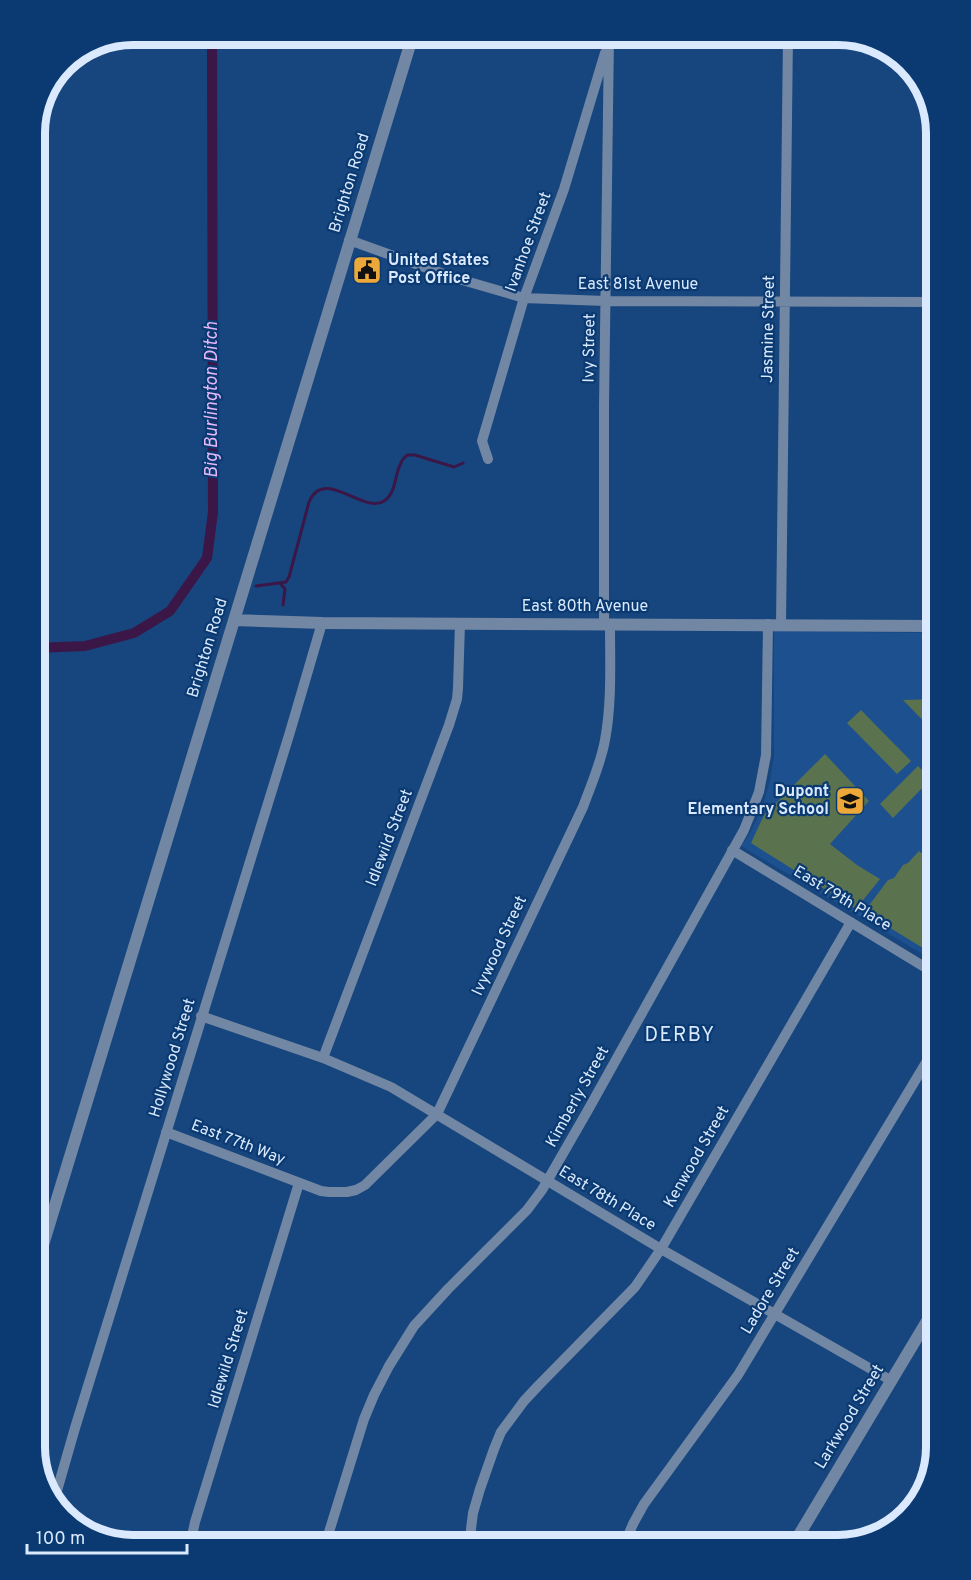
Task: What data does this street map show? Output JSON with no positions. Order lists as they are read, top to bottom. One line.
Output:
{"streets":{"street":["Brighton Road","Ivanhoe Street","East 81st Avenue","Jasmine Street","Ivy Street","East 80th Avenue","Idlewild Street","East 79th Place","Ivywood Street","Hollywood Street","Kimberly Street","East 77th Way","Kenwood Street","East 78th Place","Ladore Street","Larkwood Street"]},"crossings":[["Brighton Road","East 81st Avenue"],["Brighton Road","East 80th Avenue"],["Ivanhoe Street","East 81st Avenue"],["East 81st Avenue","Jasmine Street"],["East 81st Avenue","Ivy Street"],["Jasmine Street","East 80th Avenue"],["Ivy Street","East 80th Avenue"],["Ivy Street","Ivywood Street"],["East 80th Avenue","Idlewild Street"],["East 80th Avenue","Ivywood Street"],["East 80th Avenue","Hollywood Street"],["East 80th Avenue","Kimberly Street"],["Idlewild Street","Ivywood Street"],["Idlewild Street","East 77th Way"],["Idlewild Street","East 78th Place"],["East 79th Place","Kimberly Street"],["East 79th Place","Kenwood Street"],["Ivywood Street","East 77th Way"],["Ivywood Street","East 78th Place"],["Hollywood Street","East 77th Way"],["Hollywood Street","East 78th Place"],["Kimberly Street","East 78th Place"],["Kenwood Street","East 78th Place"],["East 78th Place","Ladore Street"],["East 78th Place","Larkwood Street"]],"districts":["DERBY"],"water":["Big Burlington Ditch"],"places":{"public building":["United States Post Office"],"school or university":["Dupont Elementary School"]},"scale_bar":"100 m"}
